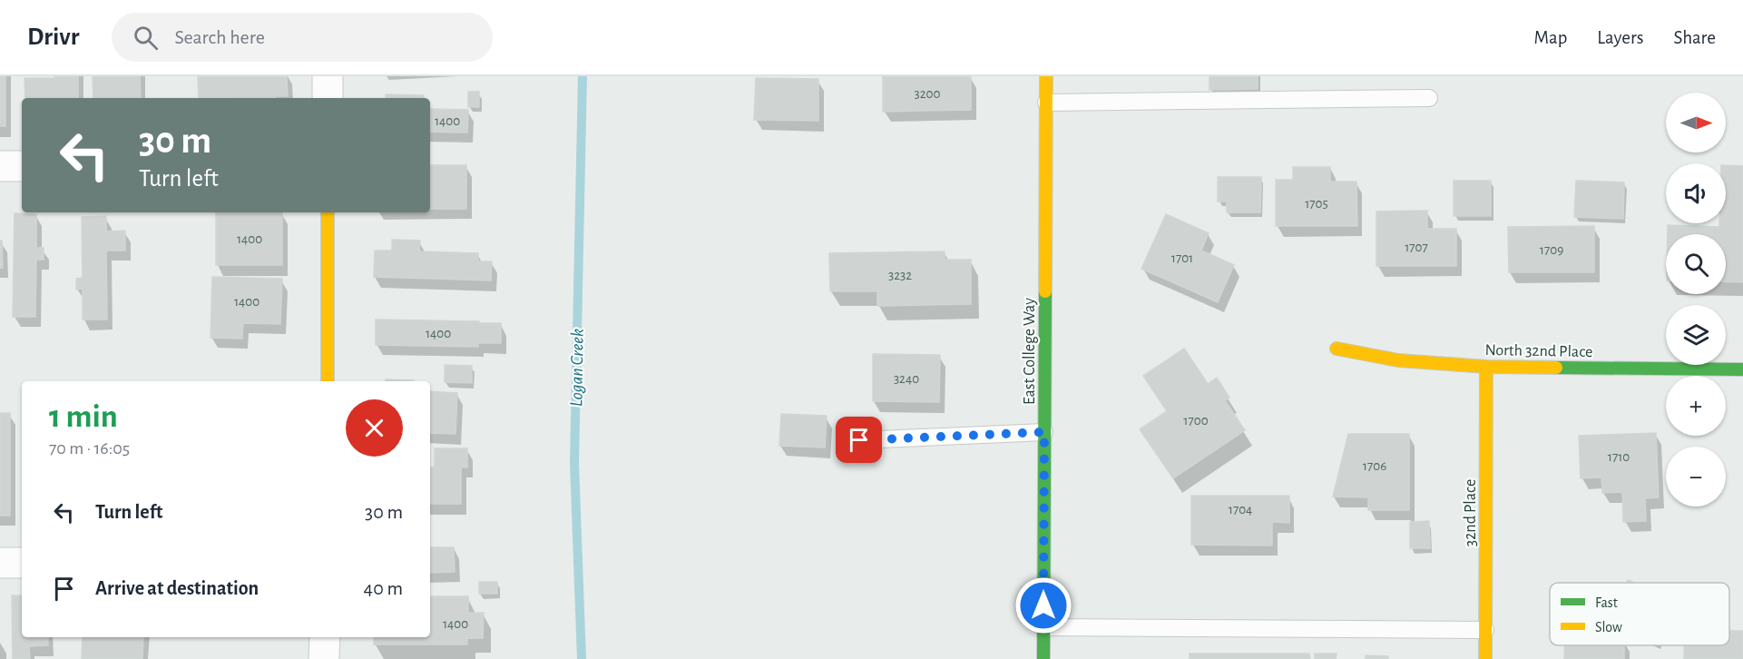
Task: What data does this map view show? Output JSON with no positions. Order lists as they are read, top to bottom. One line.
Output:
{"streets":{"street":["North 32nd Place","East College Way","32nd Place"]},"crossings":[["North 32nd Place","32nd Place"]],"water":["Logan Creek"],"house_numbers":["3200","1400","1705","1400","1707","1709","1701","3232","1400","1400","3240","1700","1710","1706","1704","1400"],"legend":["Fast","Slow"],"north":"right","page":{"header":"Drivr","search":"Search here","nav":["Map","Layers","Share"],"map_buttons":["+","−"],"turn":["30 m","Turn left"],"heading":["1 min","70 m · 16:05"],"list":[{"name":"Turn left","value":"30 m"},{"name":"Arrive at destination","value":"40 m"}]}}
